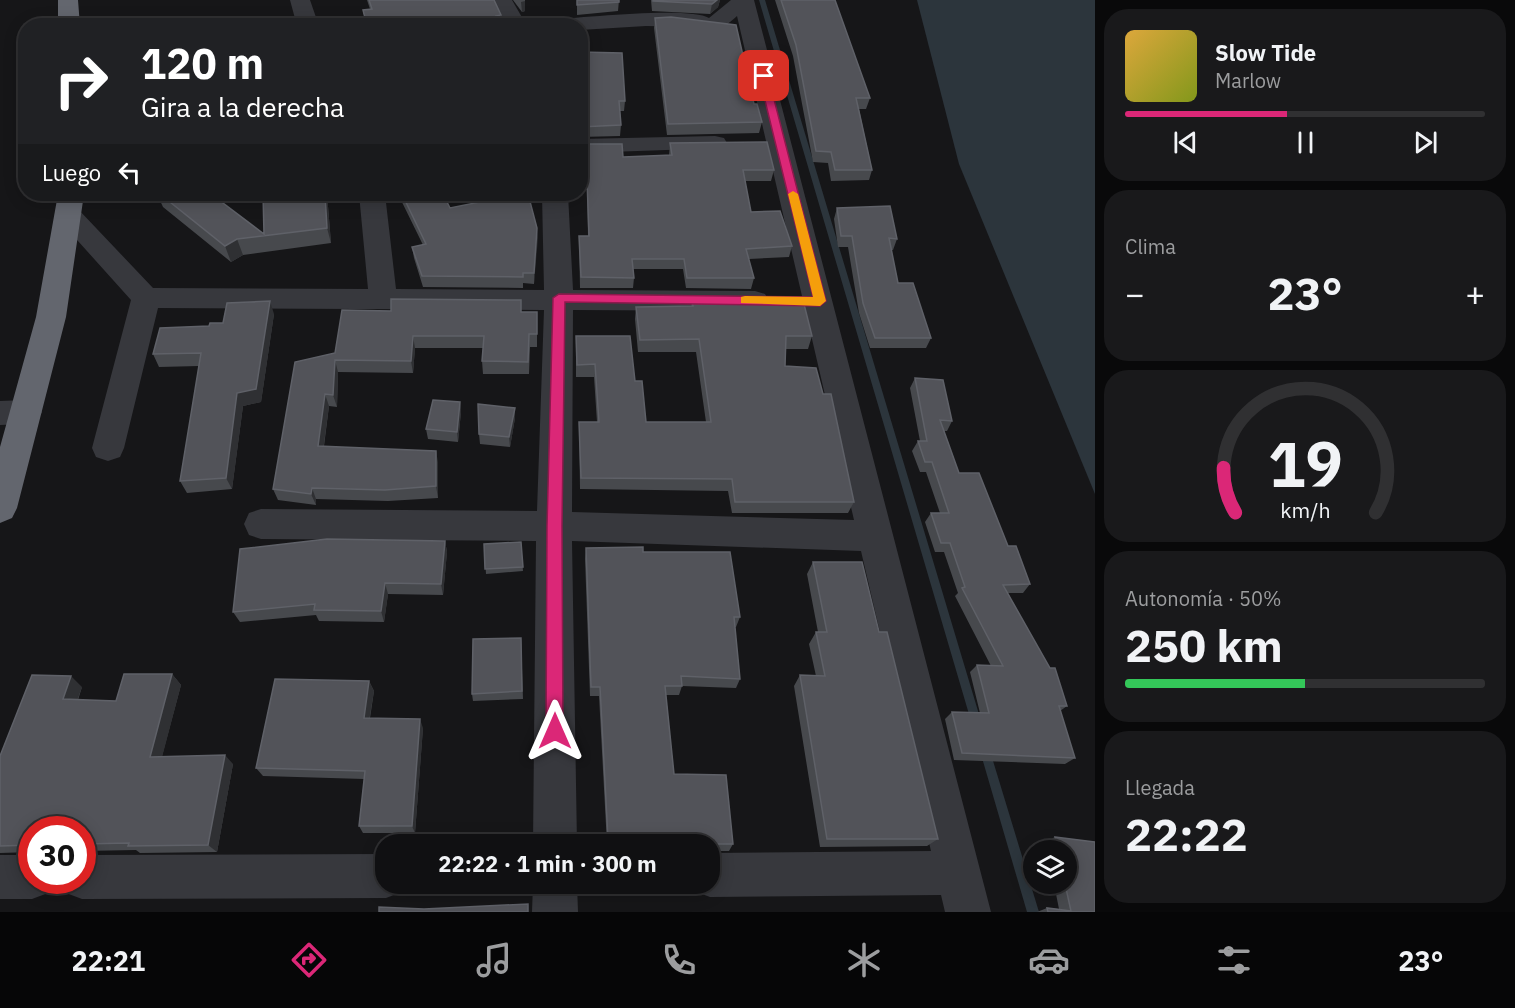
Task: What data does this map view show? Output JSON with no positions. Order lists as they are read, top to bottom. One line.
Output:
{"page":{"turn":["120 m","Gira a la derecha"],"song":["Slow Tide","Marlow"],"then":"Luego","tile":["Clima",["Autonomía · 50%","250 km"],["Llegada","22:22"]],"heat":["−","23°","+"],"limit":"30","trip":"22:22 · 1 min · 300 m","tabs":["22:21","23°"],"gauge":["19","km/h"]}}
